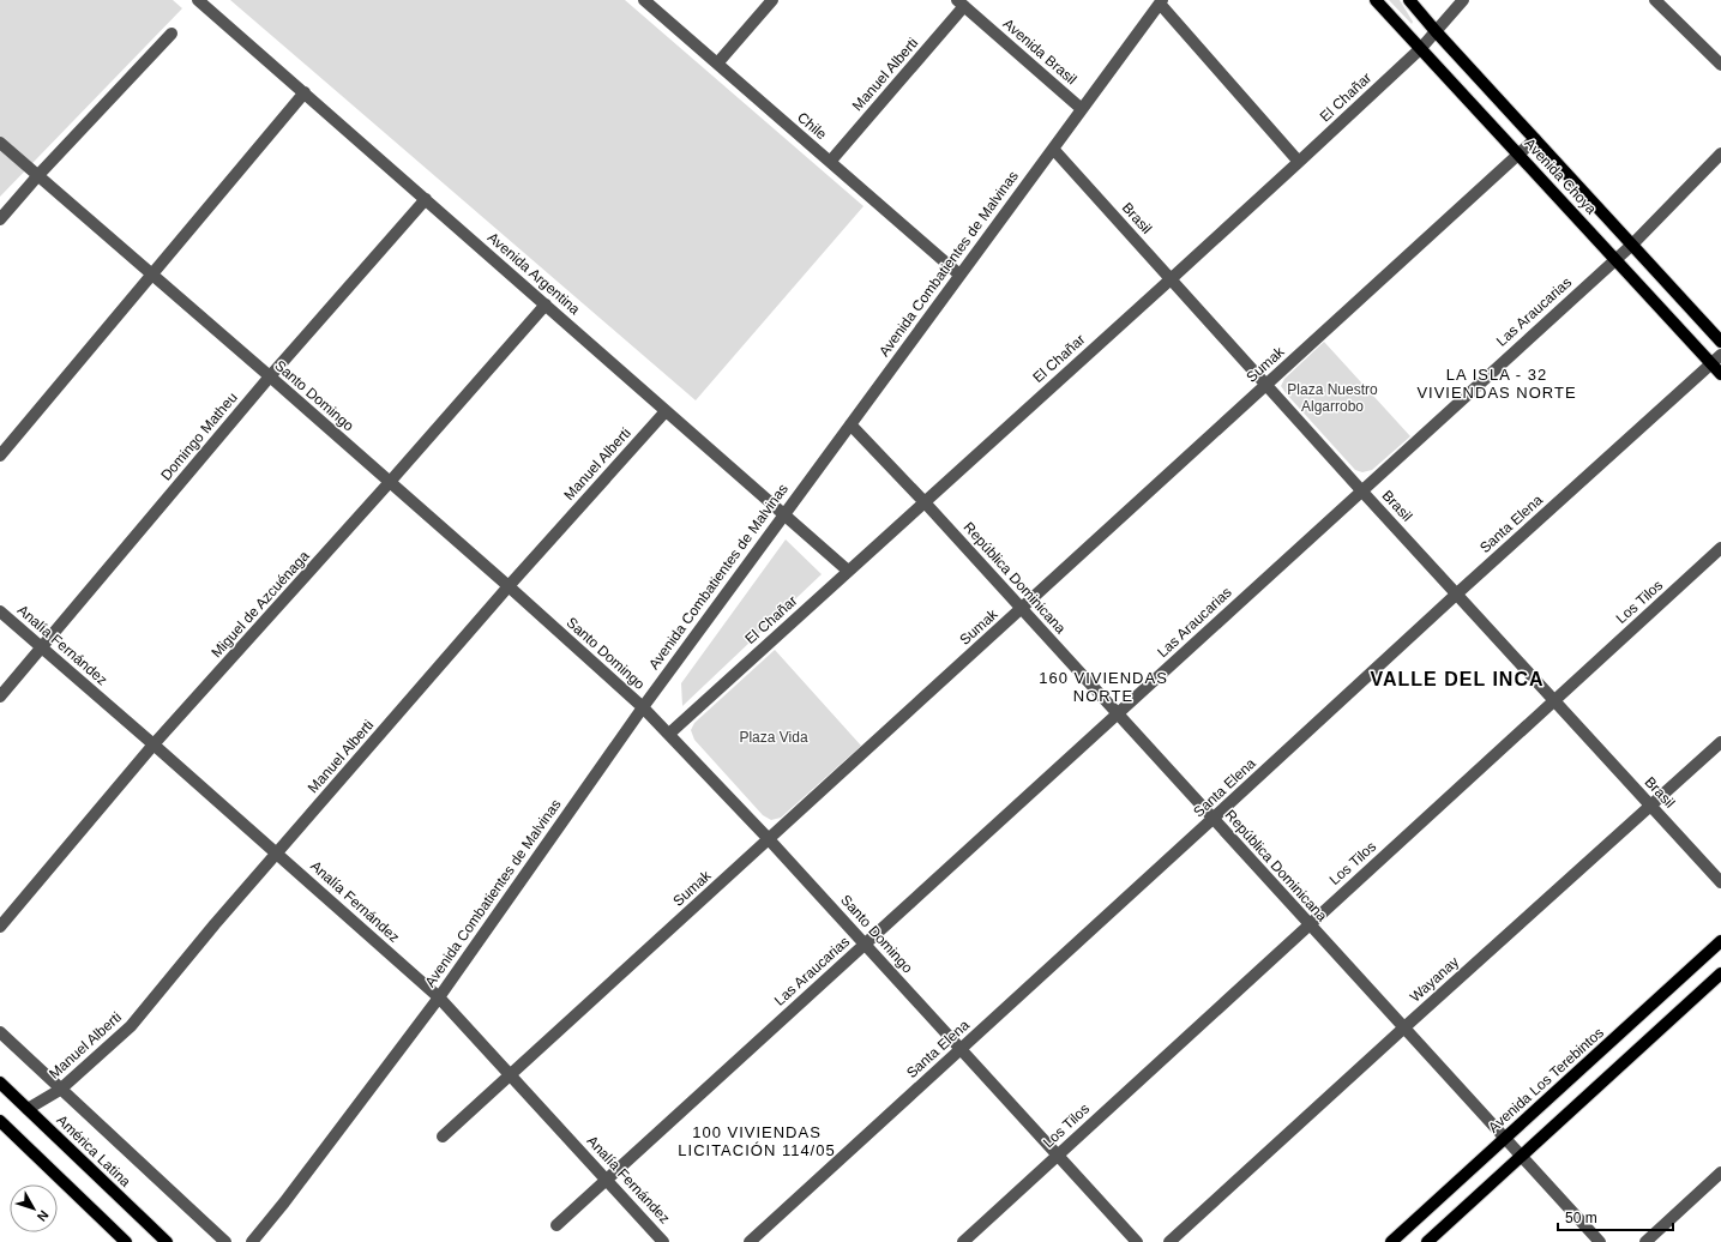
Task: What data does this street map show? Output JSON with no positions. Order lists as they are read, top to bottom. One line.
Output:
{"streets":{"main road":["Avenida Choya","Avenida Los Terebintos","América Latina"],"street":["Avenida Brasil","Manuel Alberti","El Chañar","Chile","Brasil","Avenida Combatientes de Malvinas","Avenida Argentina","Las Araucarias","Sumak","Santo Domingo","Domingo Matheu","Santa Elena","República Dominicana","Los Tilos","Miguel de Azcuénaga","Analía Fernández","Wayanay"]},"crossings":[["Avenida Brasil","Manuel Alberti"],["Avenida Brasil","Avenida Combatientes de Malvinas"],["Manuel Alberti","Chile"],["Manuel Alberti","Avenida Argentina"],["Manuel Alberti","Santo Domingo"],["Manuel Alberti","Analía Fernández"],["Manuel Alberti","América Latina"],["El Chañar","Avenida Choya"],["El Chañar","Brasil"],["El Chañar","Avenida Argentina"],["El Chañar","Santo Domingo"],["El Chañar","República Dominicana"],["Chile","Avenida Combatientes de Malvinas"],["Avenida Choya","Las Araucarias"],["Avenida Choya","Sumak"],["Avenida Choya","Santa Elena"],["Brasil","Avenida Combatientes de Malvinas"],["Brasil","Las Araucarias"],["Brasil","Sumak"],["Brasil","Santa Elena"],["Brasil","Los Tilos"],["Brasil","Wayanay"],["Avenida Combatientes de Malvinas","Avenida Argentina"],["Avenida Combatientes de Malvinas","Santo Domingo"],["Avenida Combatientes de Malvinas","República Dominicana"],["Avenida Combatientes de Malvinas","Analía Fernández"],["Avenida Argentina","Domingo Matheu"],["Avenida Argentina","Miguel de Azcuénaga"],["Las Araucarias","Santo Domingo"],["Las Araucarias","República Dominicana"],["Las Araucarias","Analía Fernández"],["Sumak","Santo Domingo"],["Sumak","República Dominicana"],["Sumak","Analía Fernández"],["Santo Domingo","Domingo Matheu"],["Santo Domingo","Santa Elena"],["Santo Domingo","Los Tilos"],["Santo Domingo","Miguel de Azcuénaga"],["Domingo Matheu","Analía Fernández"],["Santa Elena","República Dominicana"],["República Dominicana","Los Tilos"],["República Dominicana","Wayanay"],["República Dominicana","Avenida Los Terebintos"],["Miguel de Azcuénaga","Analía Fernández"]],"districts":["LA ISLA - 32 VIVIENDAS NORTE","160 VIVIENDAS NORTE","VALLE DEL INCA","100 VIVIENDAS LICITACIÓN 114/05"],"parks":["Plaza Nuestro Algarrobo","Plaza Vida"],"scale_bar":"50 m","north":"bottom right"}
